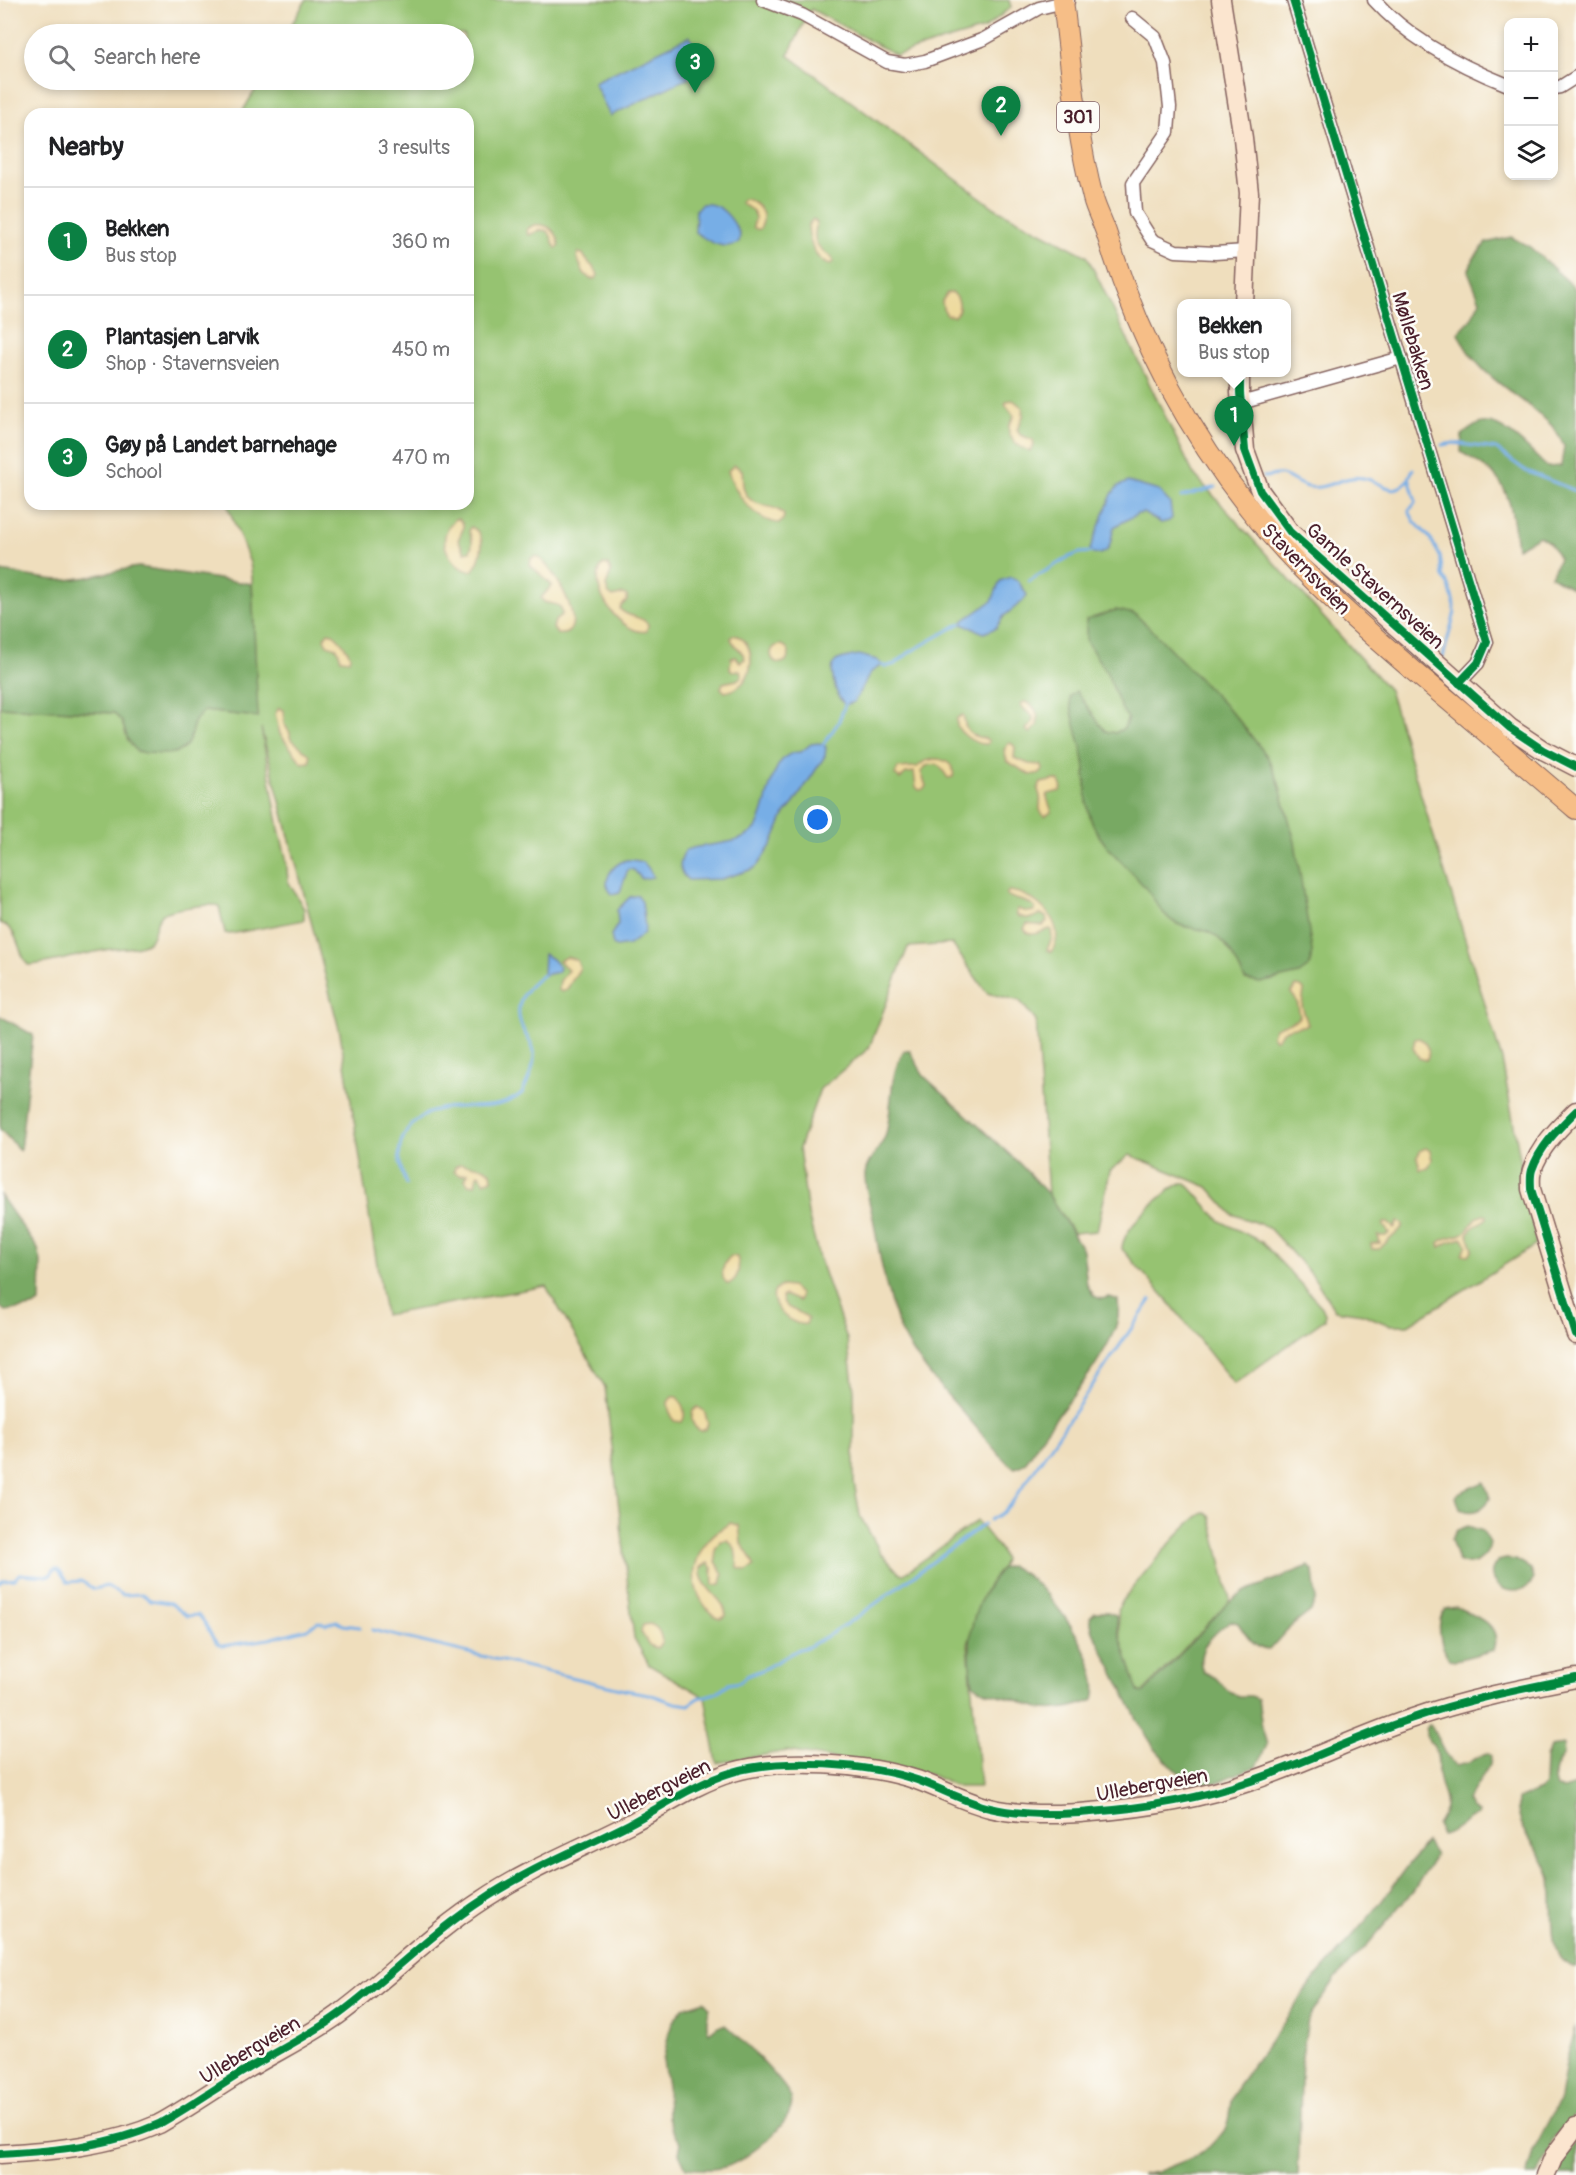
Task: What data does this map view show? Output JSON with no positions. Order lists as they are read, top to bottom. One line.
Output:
{"streets":{"main road":["301","Stavernsveien"],"street":["Møllebakken","Gamle Stavernsveien","Ullebergveien"]},"crossings":[["Møllebakken","Gamle Stavernsveien"]],"page":{"map_buttons":["+","−"],"search":"Search here","pins":["3","2","1"],"heading":["Nearby","3 results"],"list":[{"mark":"1","name":"Bekken","note":"Bus stop","value":"360 m"},{"mark":"2","name":"Plantasjen Larvik","note":"Shop · Stavernsveien","value":"450 m"},{"mark":"3","name":"Gøy på Landet barnehage","note":"School","value":"470 m"}],"popup":["Bekken","Bus stop"]}}
